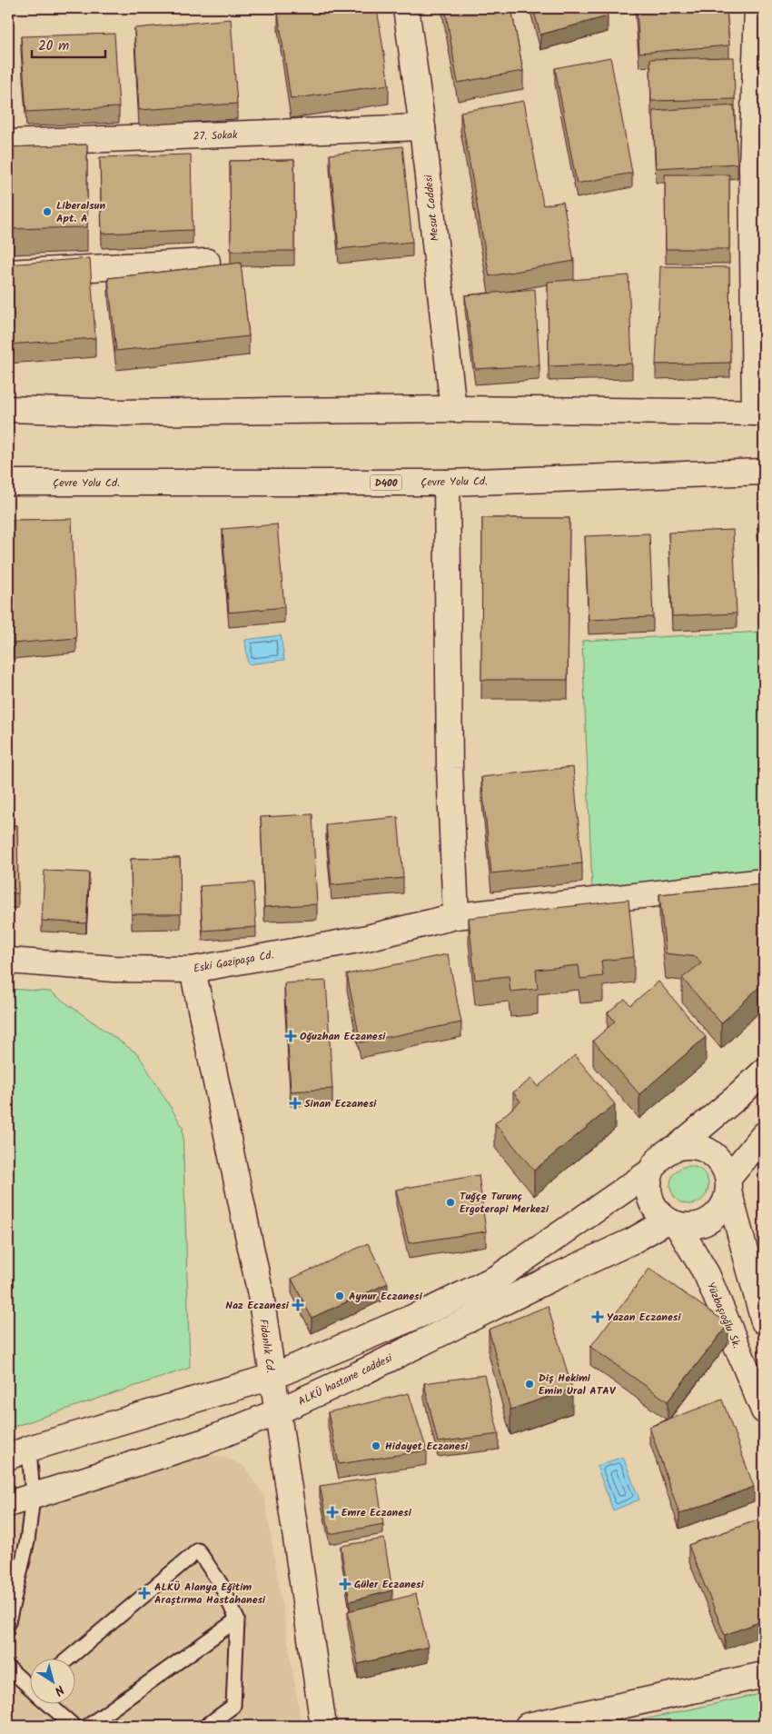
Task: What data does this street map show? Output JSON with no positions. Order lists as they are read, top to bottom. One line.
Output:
{"streets":{"main road":["27. Sokak","Mesut Caddesi","Çevre Yolu Cd.","D400","Eski Gazipaşa Cd.","Yüzbaşıoğlu Sk.","Fidanlık Cd.","ALKÜ hastane caddesi"]},"crossings":[["27. Sokak","Mesut Caddesi"],["Eski Gazipaşa Cd.","Fidanlık Cd."],["Yüzbaşıoğlu Sk.","ALKÜ hastane caddesi"],["Fidanlık Cd.","ALKÜ hastane caddesi"]],"places":{"other":["Liberalsun Apt. A","Tuğçe Turunç Ergoterapi Merkezi","Aynur Eczanesi","Diş Hekimi Emin Ural ATAV","Hidayet Eczanesi"],"health":["Oğuzhan Eczanesi","Sinan Eczanesi","Naz Eczanesi","Yazan Eczanesi","Emre Eczanesi","Güler Eczanesi","ALKÜ Alanya Eğitim Araştırma Hastahanesi"]},"scale_bar":"20 m","north":"bottom right"}
